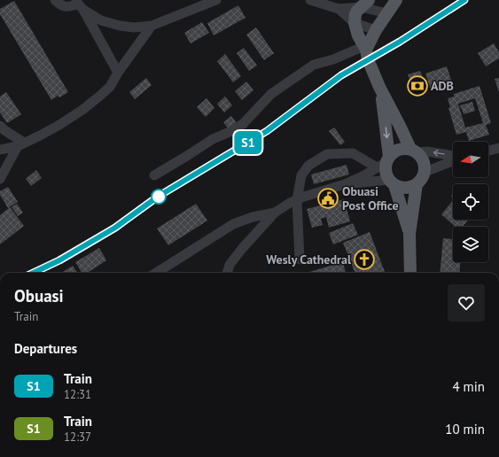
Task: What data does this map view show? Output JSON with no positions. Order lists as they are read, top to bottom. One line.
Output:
{"places":{"bank":["ADB"],"public building":["Obuasi Post Office"],"church":["Wesly Cathedral"]},"north":"left","page":{"on_map":"S1","heading":[["Obuasi","Train"],"Departures"],"list":[{"mark":"S1","name":"Train","note":"12:31","value":"4 min"},{"mark":"S1","name":"Train","note":"12:37","value":"10 min"}]}}
